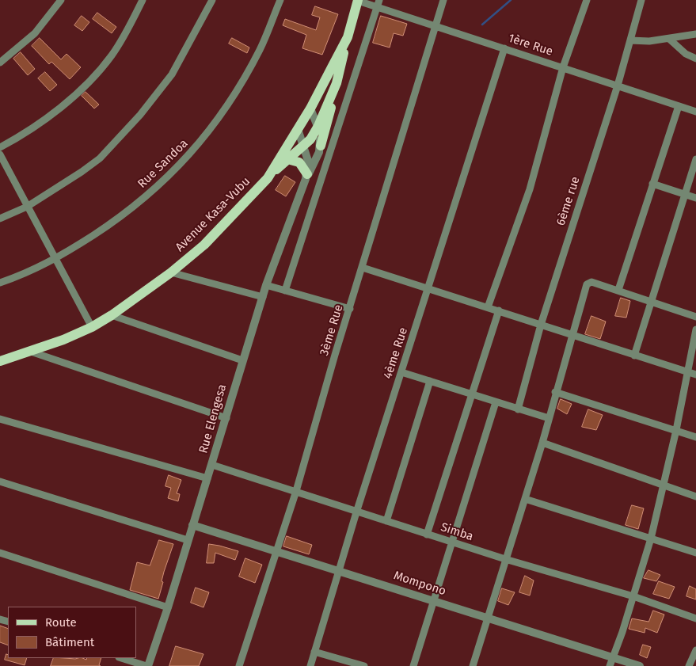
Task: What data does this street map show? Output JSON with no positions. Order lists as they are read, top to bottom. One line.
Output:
{"streets":{"main road":["Avenue Kasa-Vubu"],"street":["1ère Rue","Rue Sandoa","6ème rue","3ème Rue","4ème Rue","Rue Elengesa","Simba","Mompono"]},"crossings":[["1ère Rue","6ème rue"],["1ère Rue","Avenue Kasa-Vubu"],["1ère Rue","3ème Rue"],["1ère Rue","4ème Rue"],["3ème Rue","Simba"],["3ème Rue","Mompono"],["4ème Rue","Simba"],["4ème Rue","Mompono"],["Rue Elengesa","Simba"],["Rue Elengesa","Mompono"]],"legend":["Route","Bâtiment"]}
